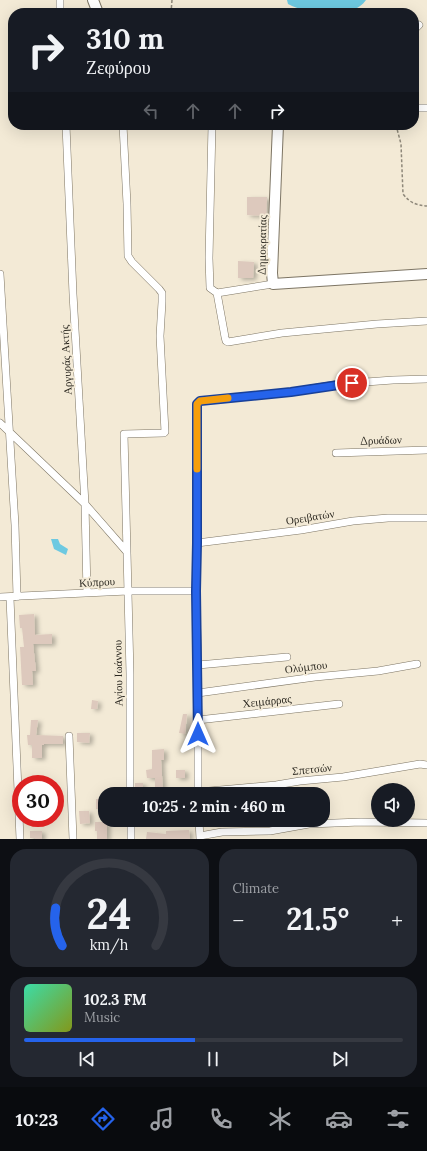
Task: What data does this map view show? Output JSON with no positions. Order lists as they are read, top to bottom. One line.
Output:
{"streets":{"street":["Δημοκρατίας","Αργυράς Ακτής","Δρυάδων","Ορειβατών","Κύπρου","Ολύμπου","Αγίου Ιωάννου","Χειμάρρας","Σπετσών"]},"crossings":[["Αργυράς Ακτής","Κύπρου"],["Κύπρου","Αγίου Ιωάννου"]],"page":{"turn":["310 m","Ζεφύρου"],"limit":"30","trip":"10:25 · 2 min · 460 m","tile":"Climate","heat":["−","21.5°","+"],"song":["102.3 FM","Music"],"tabs":"10:23","gauge":["24","km/h"]}}
